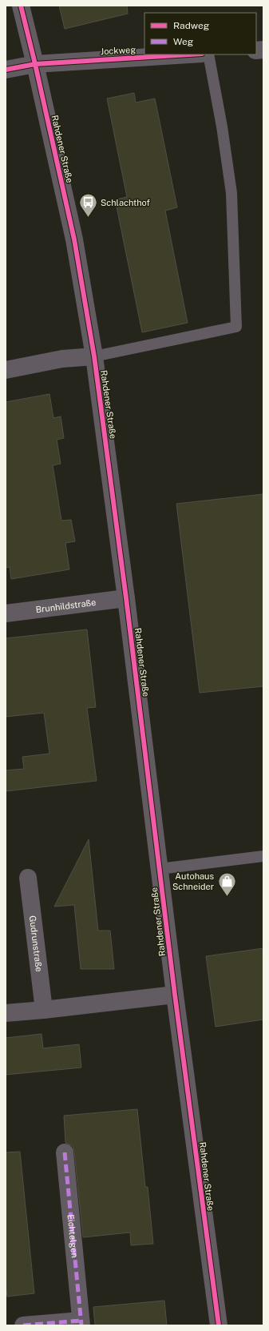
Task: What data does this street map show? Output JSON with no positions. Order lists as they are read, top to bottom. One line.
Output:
{"streets":{"street":["Jockweg","Rahdener Straße","Brunhildstraße","Gudrunstraße","Eichtelgen"]},"crossings":[["Jockweg","Rahdener Straße"],["Rahdener Straße","Brunhildstraße"]],"places":{"bus stop":["Schlachthof"],"shop":["Autohaus Schneider"]},"legend":["Radweg","Weg"]}
